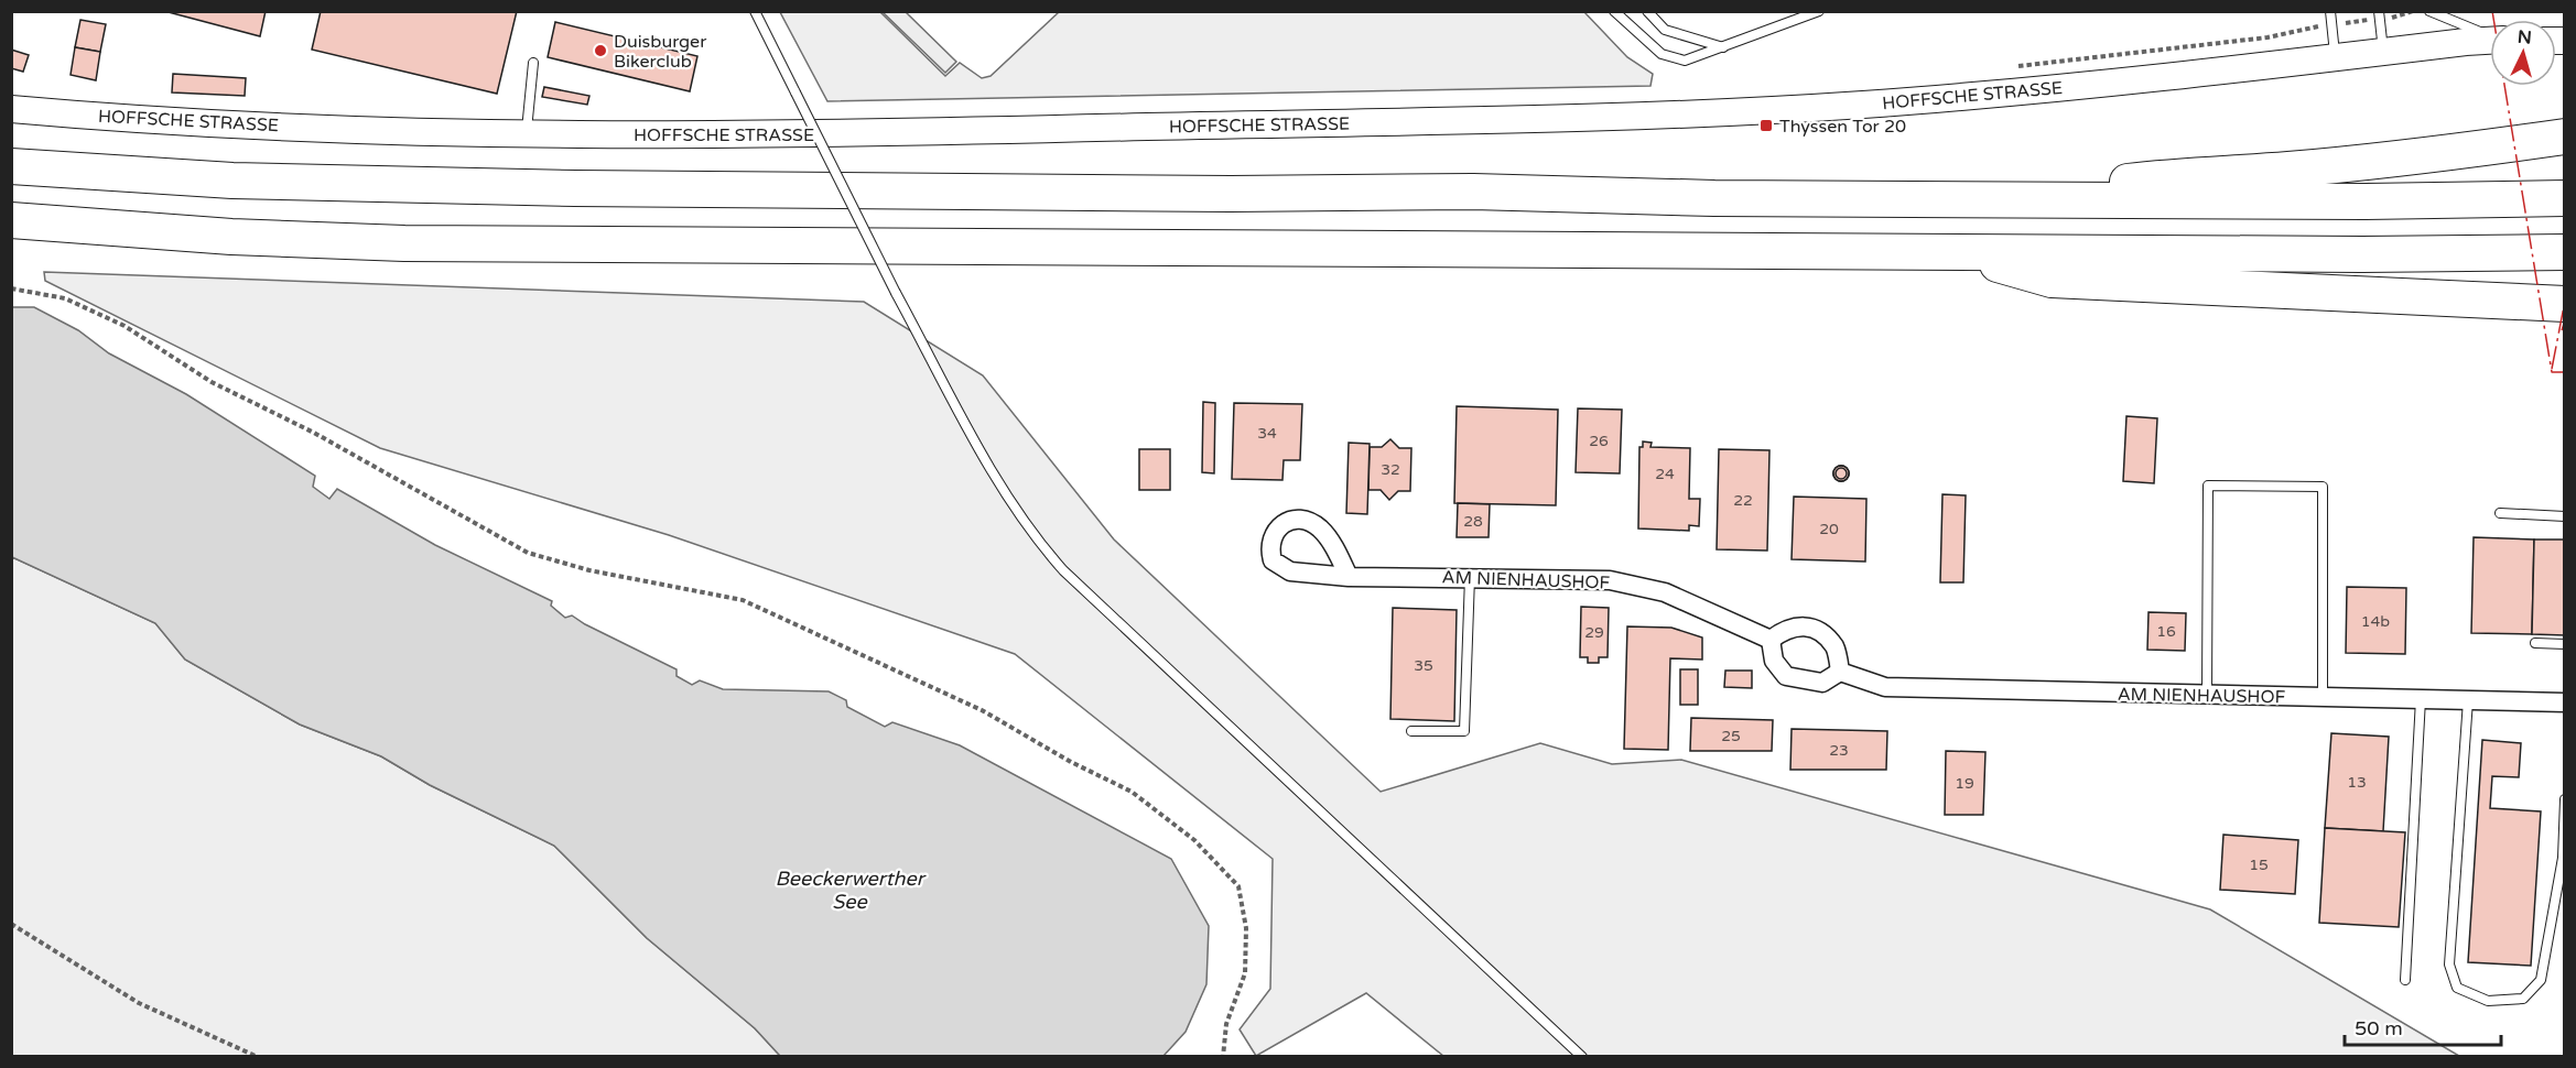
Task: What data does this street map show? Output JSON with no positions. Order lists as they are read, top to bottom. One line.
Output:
{"streets":{"street":["HOFFSCHE STRASSE","AM NIENHAUSHOF"]},"water":["Beeckerwerther See"],"places":{"other":["Duisburger Bikerclub"],"transit":["Thyssen Tor 20"]},"house_numbers":["34","26","32","24","22","28","20","14b","16","29","35","25","23","13","19","15"],"scale_bar":"50 m","north":"top"}
